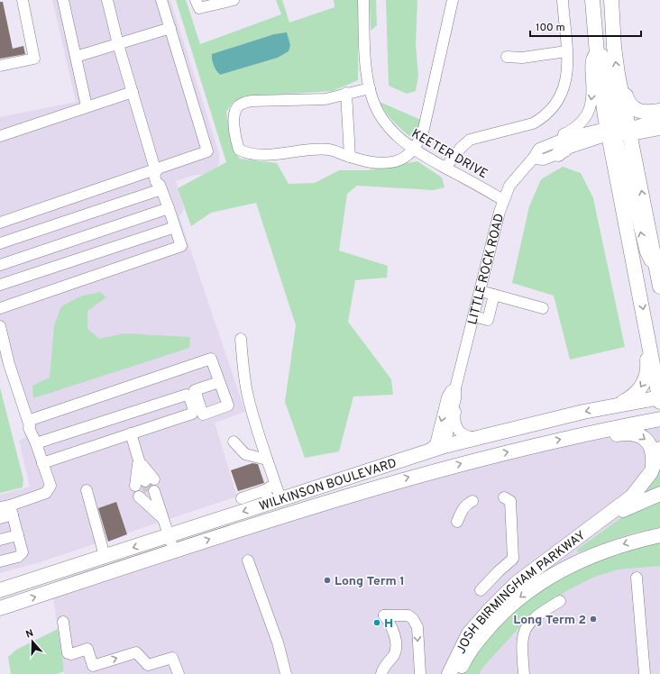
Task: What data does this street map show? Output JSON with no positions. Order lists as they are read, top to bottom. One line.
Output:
{"streets":{"main road":["WILKINSON BOULEVARD","JOSH BIRMINGHAM PARKWAY"],"street":["KEETER DRIVE","LITTLE ROCK ROAD"]},"crossings":[["KEETER DRIVE","LITTLE ROCK ROAD"],["LITTLE ROCK ROAD","WILKINSON BOULEVARD"]],"places":["Long Term 1","Long Term 2","H"],"scale_bar":"100 m","north":"top"}
